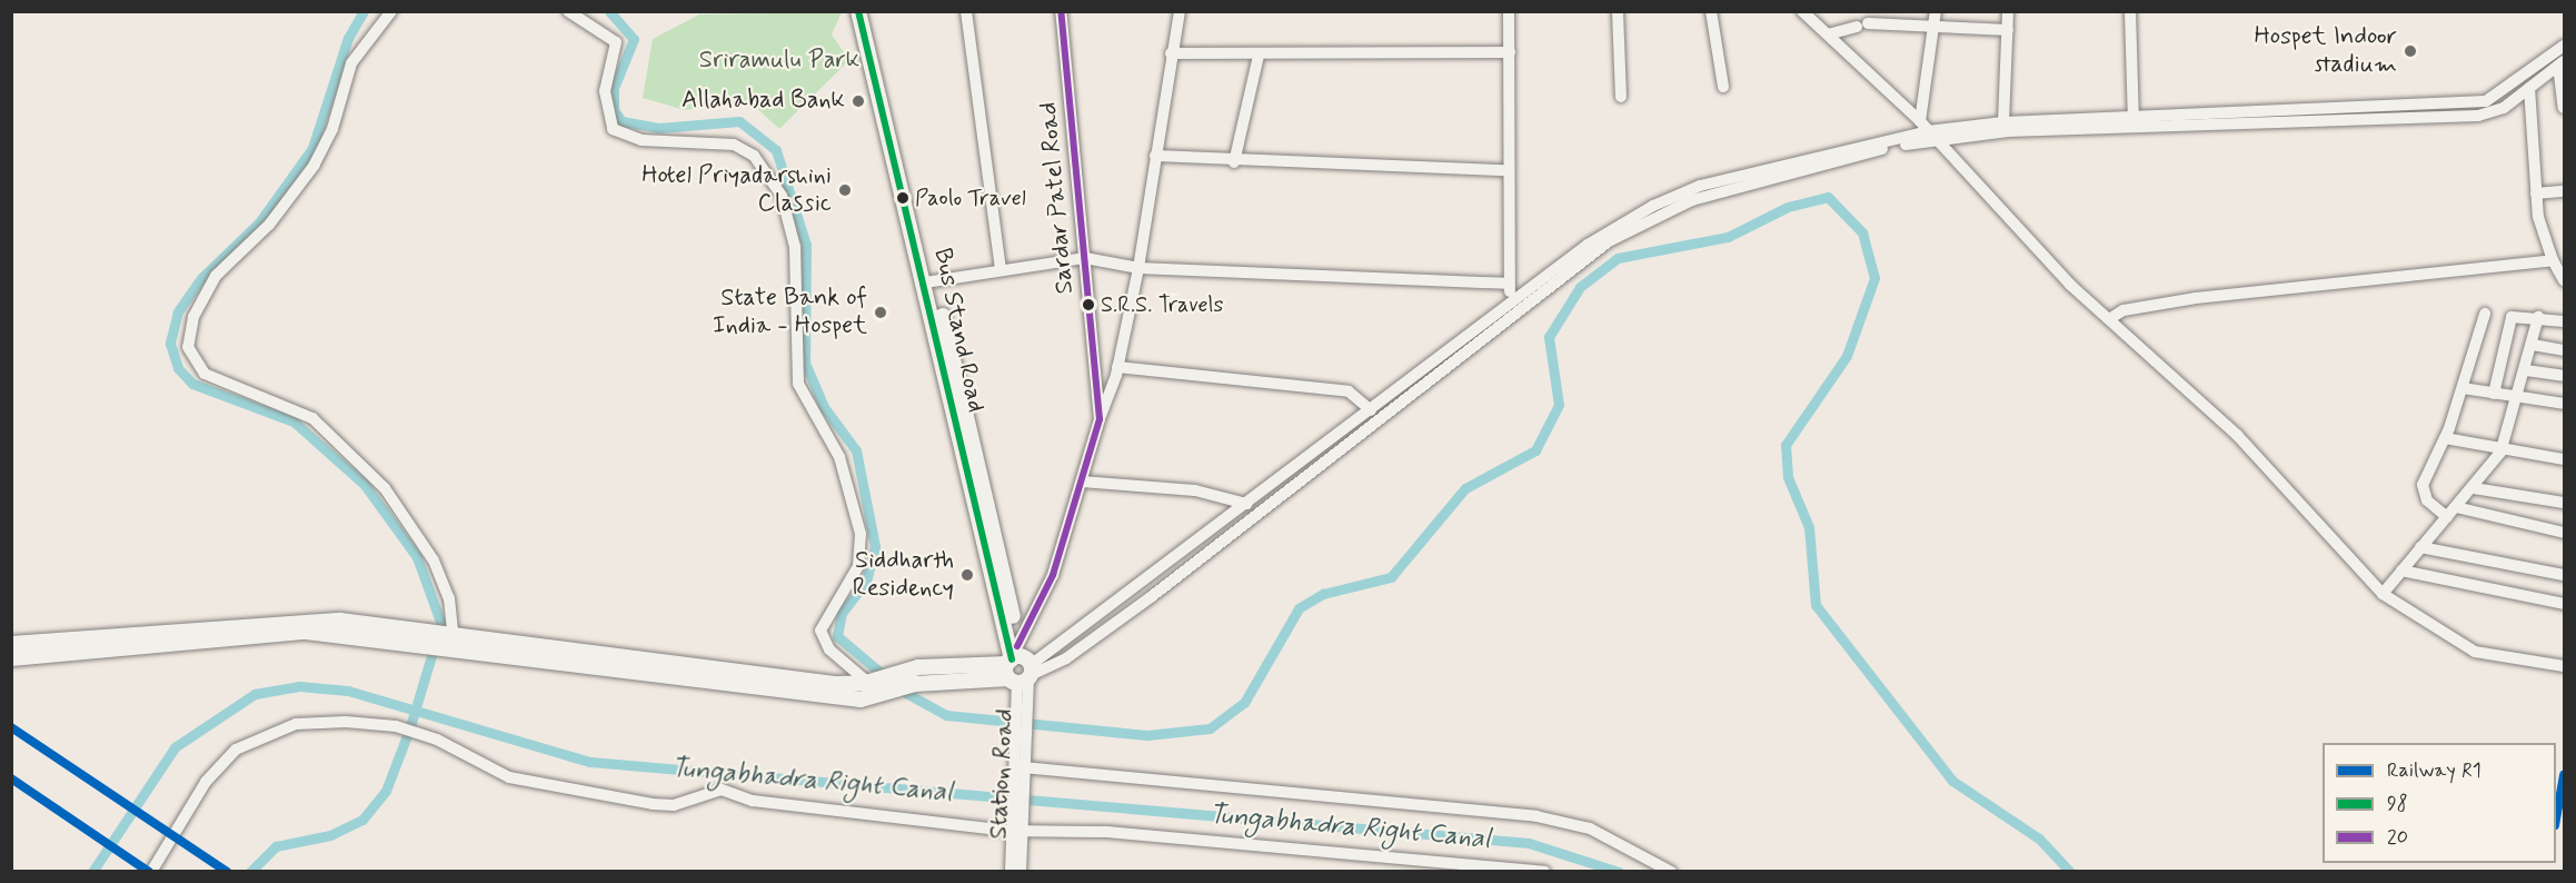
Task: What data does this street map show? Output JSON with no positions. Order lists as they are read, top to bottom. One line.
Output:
{"streets":{"main road":["Bus Stand Road"],"street":["Sardar Patel Road","Station Road"]},"crossings":[["Sardar Patel Road","Bus Stand Road"],["Sardar Patel Road","Station Road"],["Bus Stand Road","Station Road"]],"water":["Tungabhadra Right Canal"],"parks":["Sriramulu Park"],"places":["Hospet Indoor stadium","Allahabad Bank","Hotel Priyadarshini Classic","Paolo Travel","S.R.S. Travels","State Bank of India - Hospet","Siddharth Residency"],"lines":["transit line 98","transit line 20","rail line R1"],"legend":["Railway R1","98","20"]}
